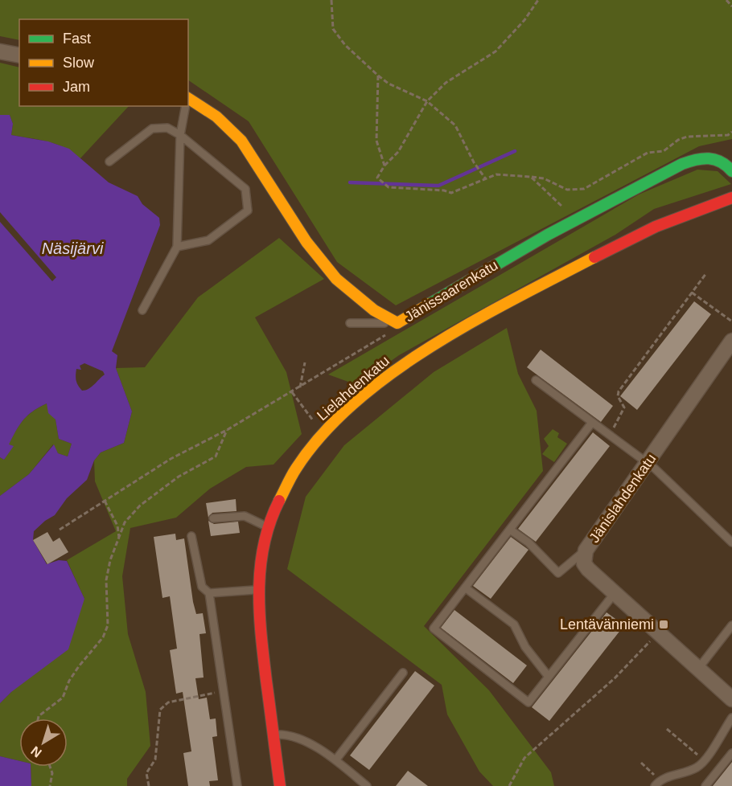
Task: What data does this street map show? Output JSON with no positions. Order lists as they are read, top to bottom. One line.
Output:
{"streets":{"street":["Jänissaarenkatu","Lielahdenkatu","Jänislahdenkatu"]},"water":["Näsijärvi"],"places":{"transit":["Lentävänniemi"]},"legend":["Fast","Slow","Jam"],"north":"bottom left"}
